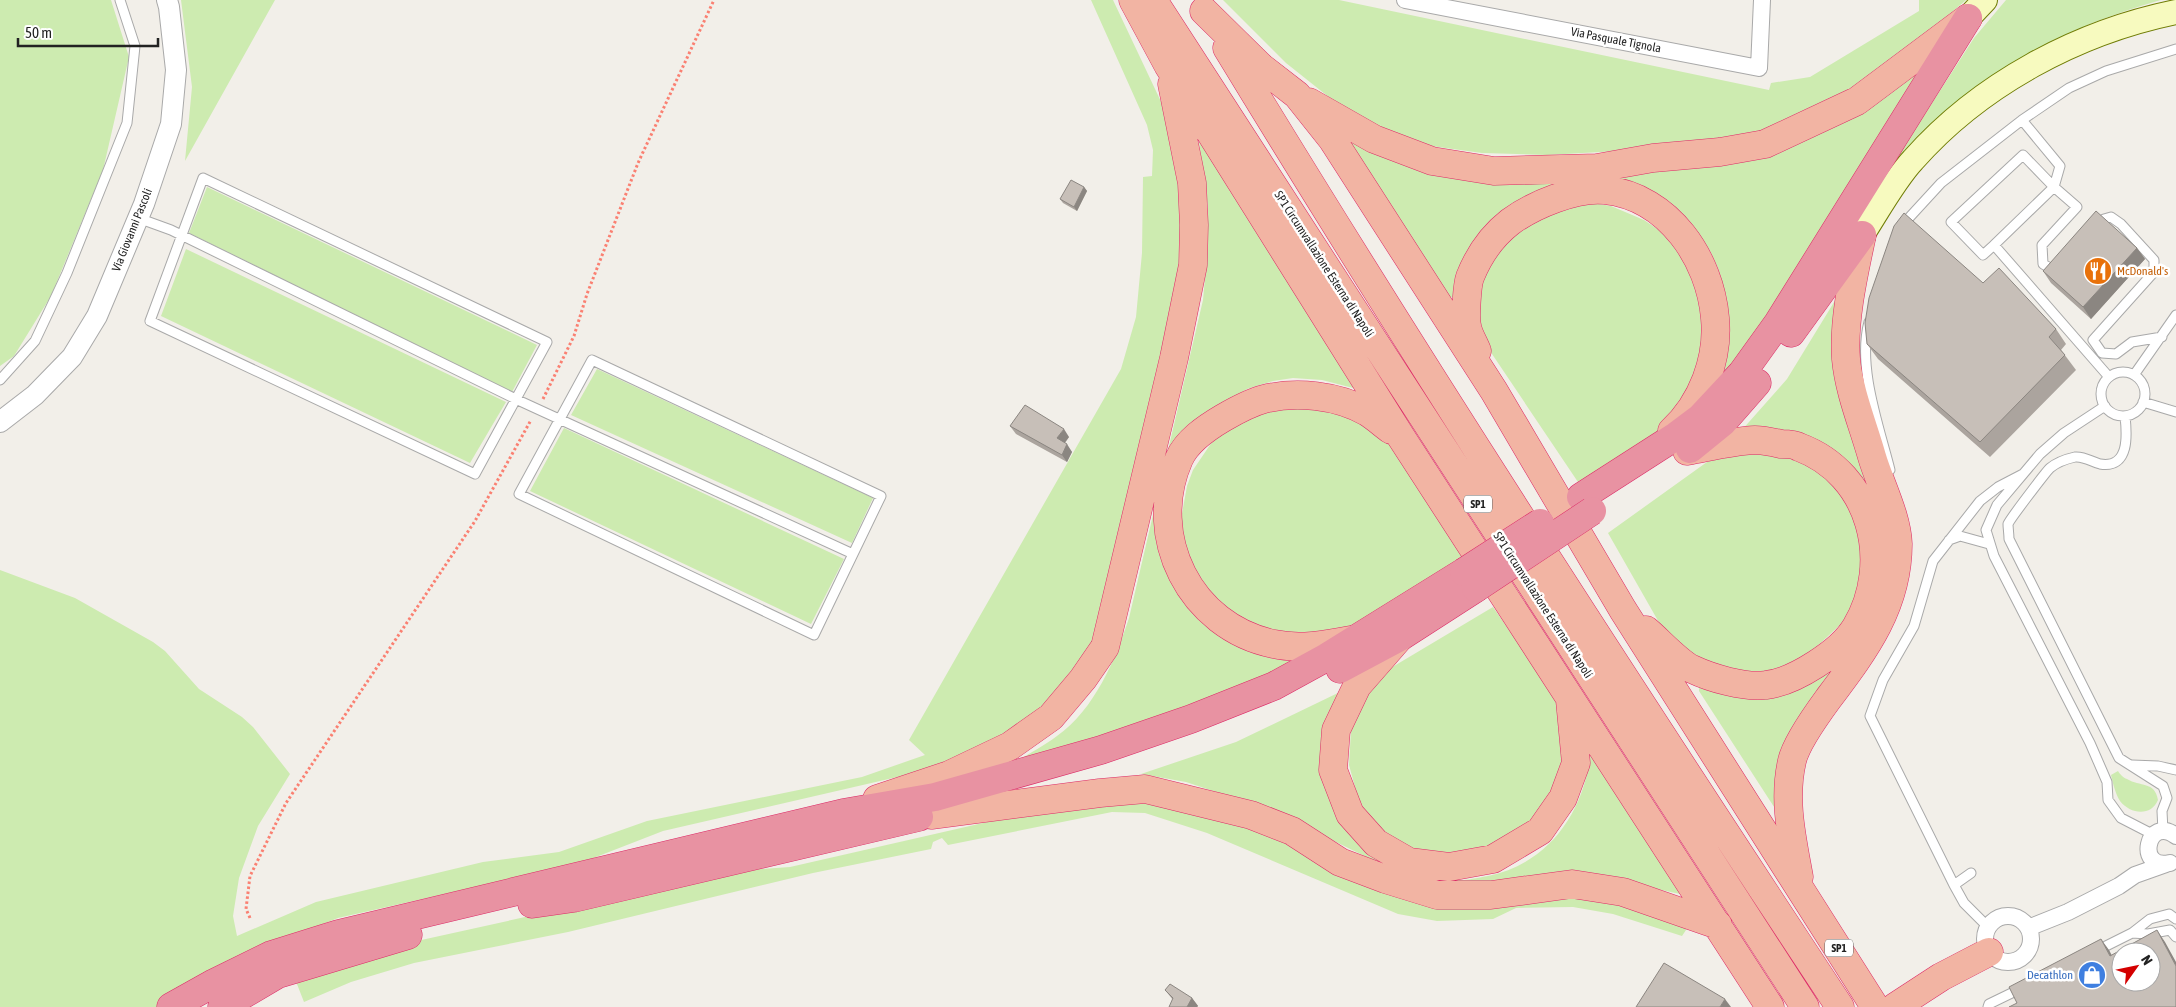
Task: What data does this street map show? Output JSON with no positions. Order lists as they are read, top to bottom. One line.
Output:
{"streets":{"highway":["SP1 Circumvallazione Esterna di Napoli","SP1"],"street":["Via Pasquale Tignola","Via Giovanni Pascoli"]},"places":{"restaurant":["McDonald's"],"shop":["Decathlon"]},"scale_bar":"50 m","north":"top right"}
